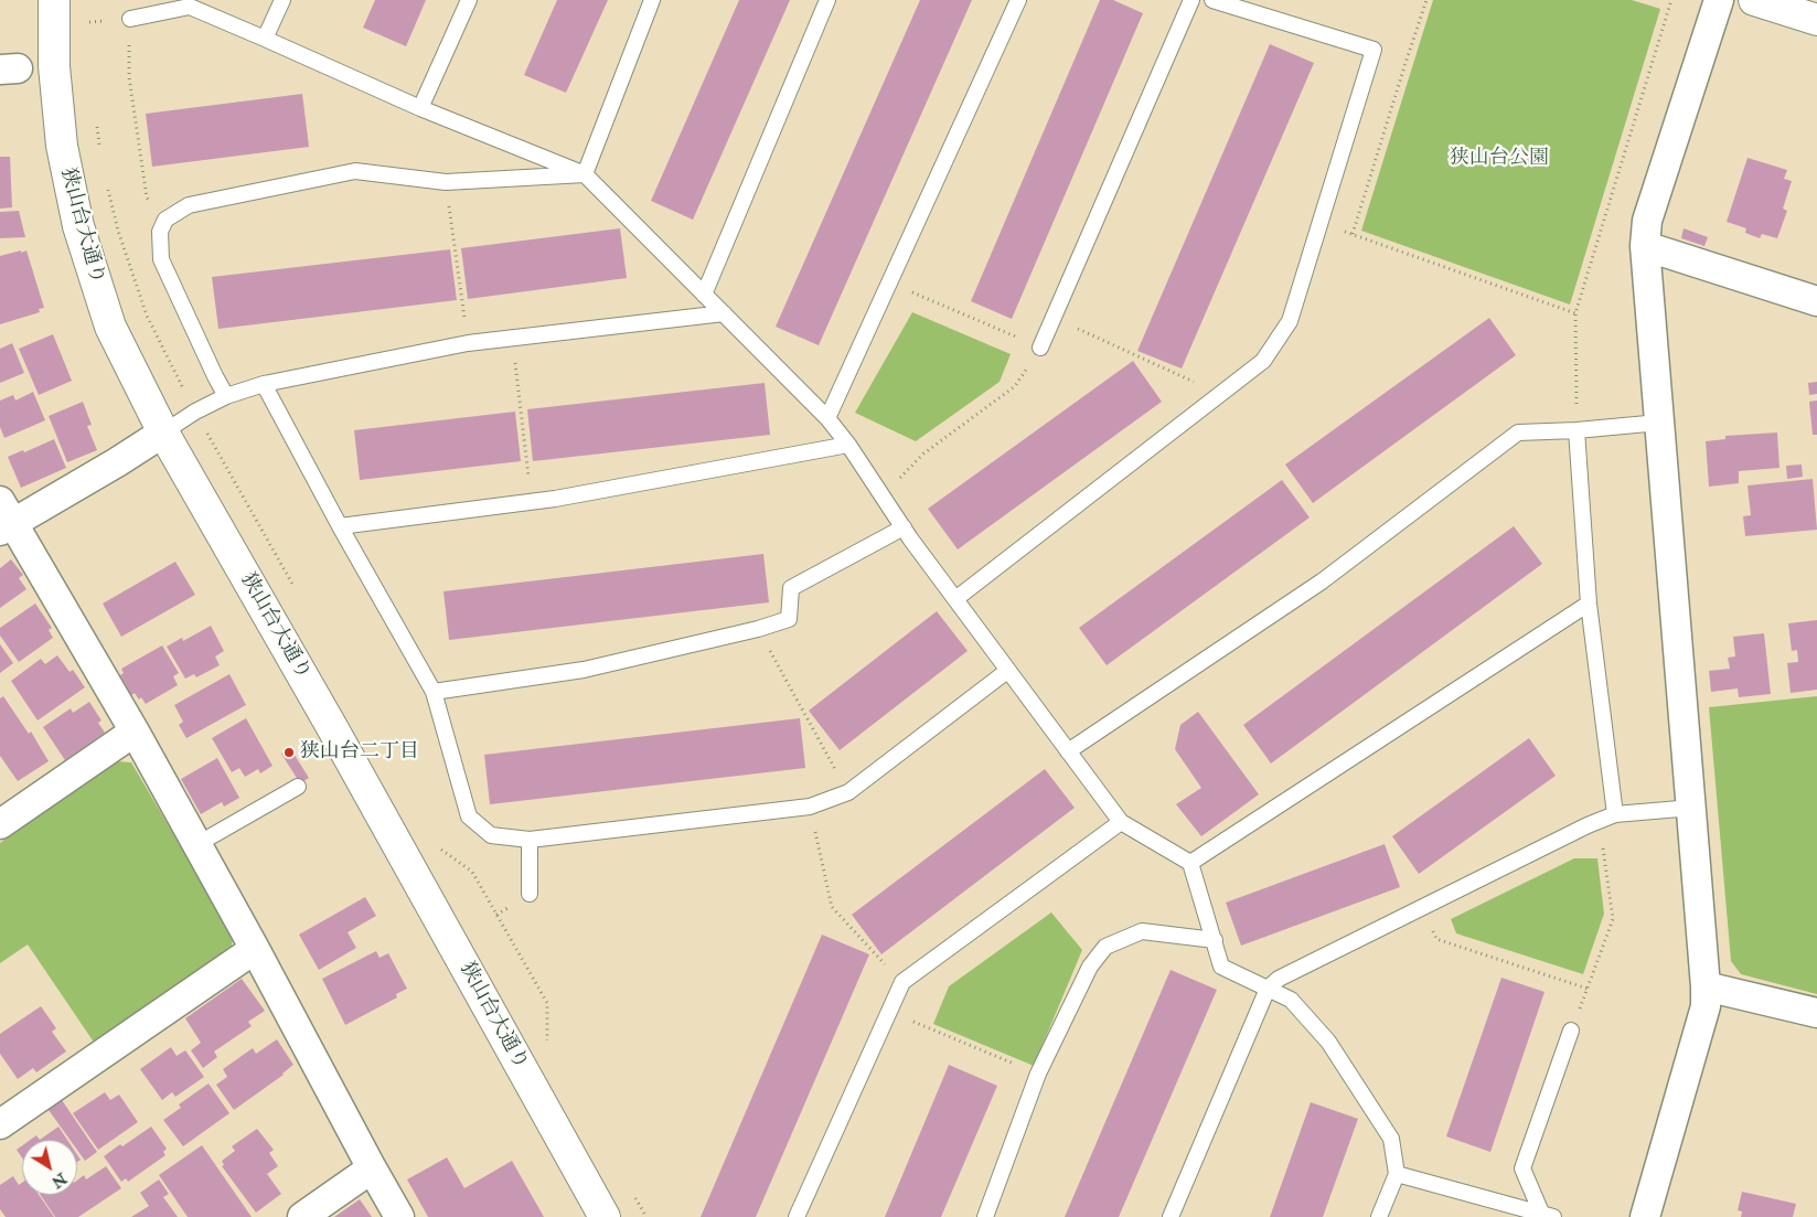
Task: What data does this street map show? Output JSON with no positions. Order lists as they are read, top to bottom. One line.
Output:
{"streets":{"street":["狭山台大通り"]},"parks":["狭山台公園"],"places":["狭山台二丁目"],"north":"bottom right"}
